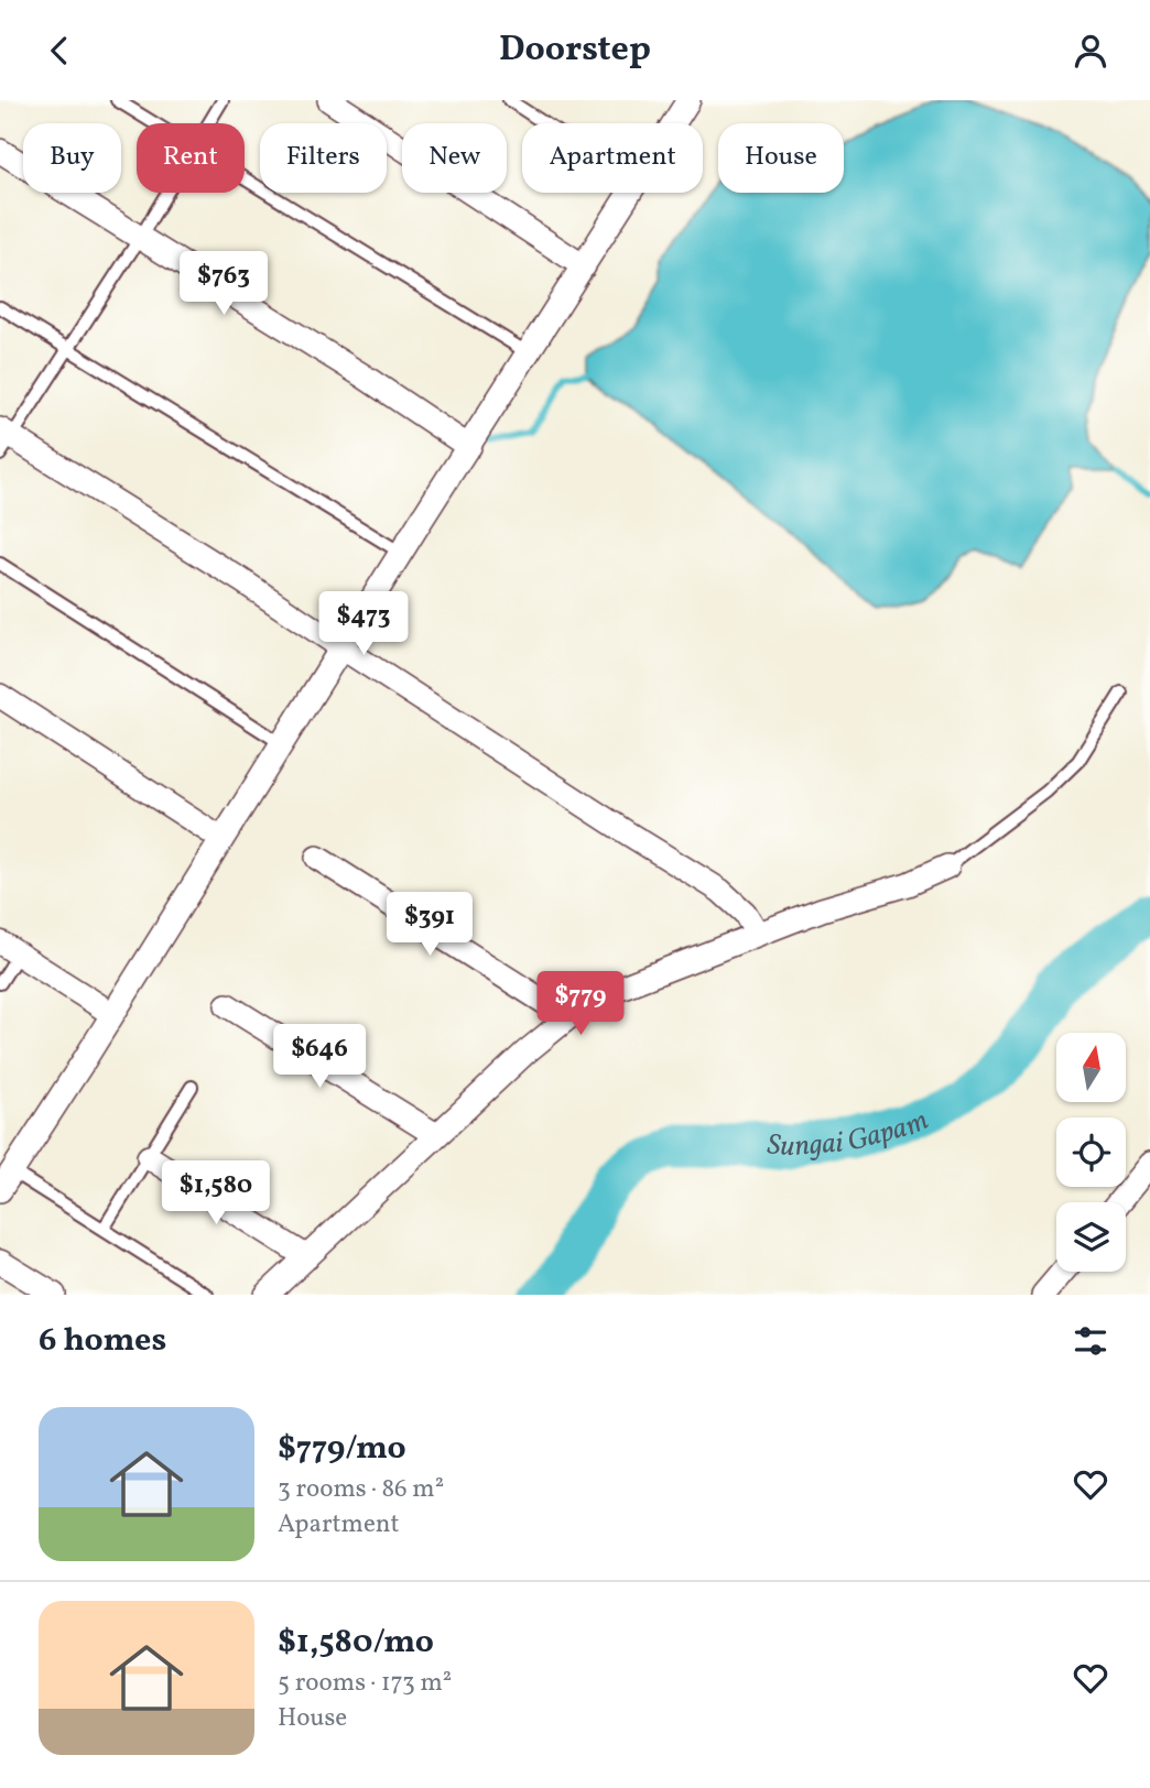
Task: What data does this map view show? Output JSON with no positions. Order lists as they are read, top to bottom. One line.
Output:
{"water":["Sungai Gapam"],"north":"top","page":{"header":"Doorstep","chip":["Buy","Rent","Filters","New","Apartment","House"],"price":["$763","$473","$391","$779","$646","$1,580"],"heading":"6 homes","list":[{"name":"$779/mo","note":"3 rooms · 86 m² · Apartment"},{"name":"$1,580/mo","note":"5 rooms · 173 m² · House"}]}}
